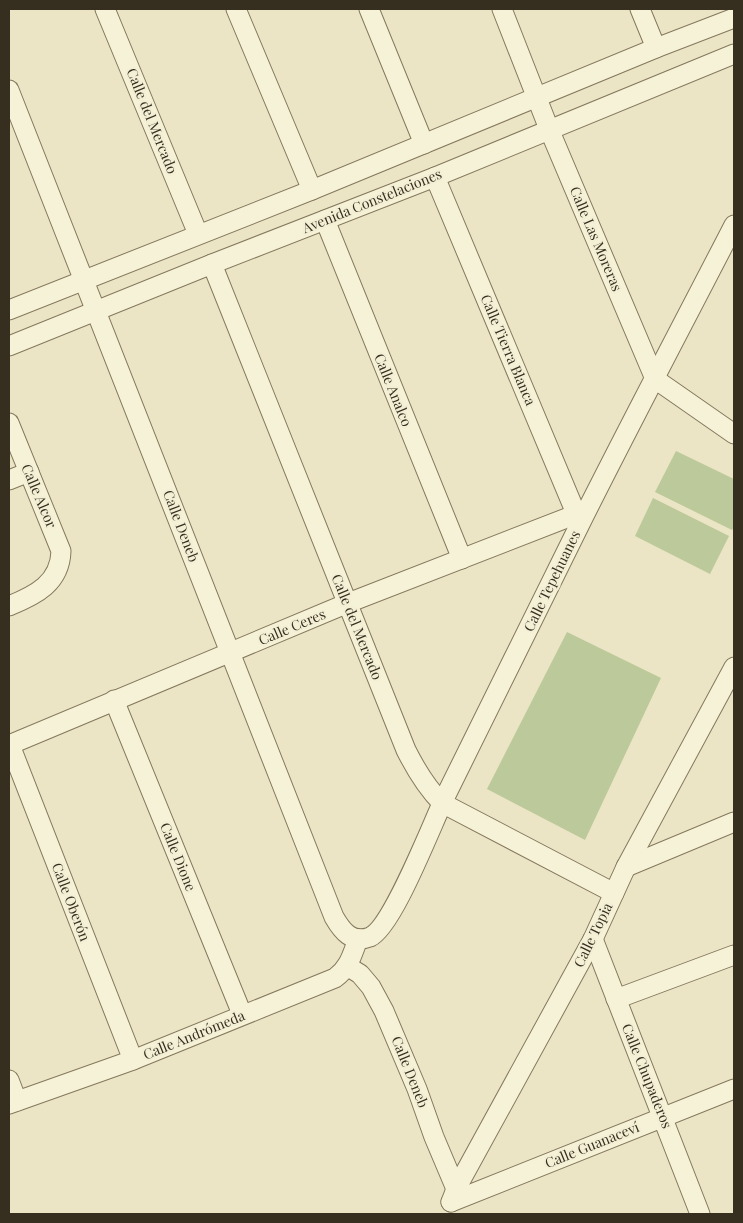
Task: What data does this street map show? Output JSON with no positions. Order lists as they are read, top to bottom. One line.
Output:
{"streets":{"street":["Calle del Mercado","Avenida Constelaciones","Calle Las Moreras","Calle Tierra Blanca","Calle Analco","Calle Alcor","Calle Deneb","Calle Tepehuanes","Calle Ceres","Calle Dione","Calle Oberón","Calle Topia","Calle Andrómeda","Calle Chupaderos","Calle Guanaceví"]},"crossings":[["Calle del Mercado","Avenida Constelaciones"],["Calle del Mercado","Calle Tepehuanes"],["Calle del Mercado","Calle Ceres"],["Calle del Mercado","Calle Topia"],["Avenida Constelaciones","Calle Las Moreras"],["Avenida Constelaciones","Calle Tierra Blanca"],["Avenida Constelaciones","Calle Analco"],["Avenida Constelaciones","Calle Deneb"],["Calle Las Moreras","Calle Tepehuanes"],["Calle Tierra Blanca","Calle Tepehuanes"],["Calle Tierra Blanca","Calle Ceres"],["Calle Analco","Calle Ceres"],["Calle Deneb","Calle Tepehuanes"],["Calle Deneb","Calle Ceres"],["Calle Deneb","Calle Topia"],["Calle Deneb","Calle Andrómeda"],["Calle Deneb","Calle Guanaceví"],["Calle Tepehuanes","Calle Ceres"],["Calle Ceres","Calle Dione"],["Calle Ceres","Calle Oberón"],["Calle Dione","Calle Andrómeda"],["Calle Oberón","Calle Andrómeda"],["Calle Topia","Calle Chupaderos"],["Calle Topia","Calle Guanaceví"],["Calle Chupaderos","Calle Guanaceví"]]}
